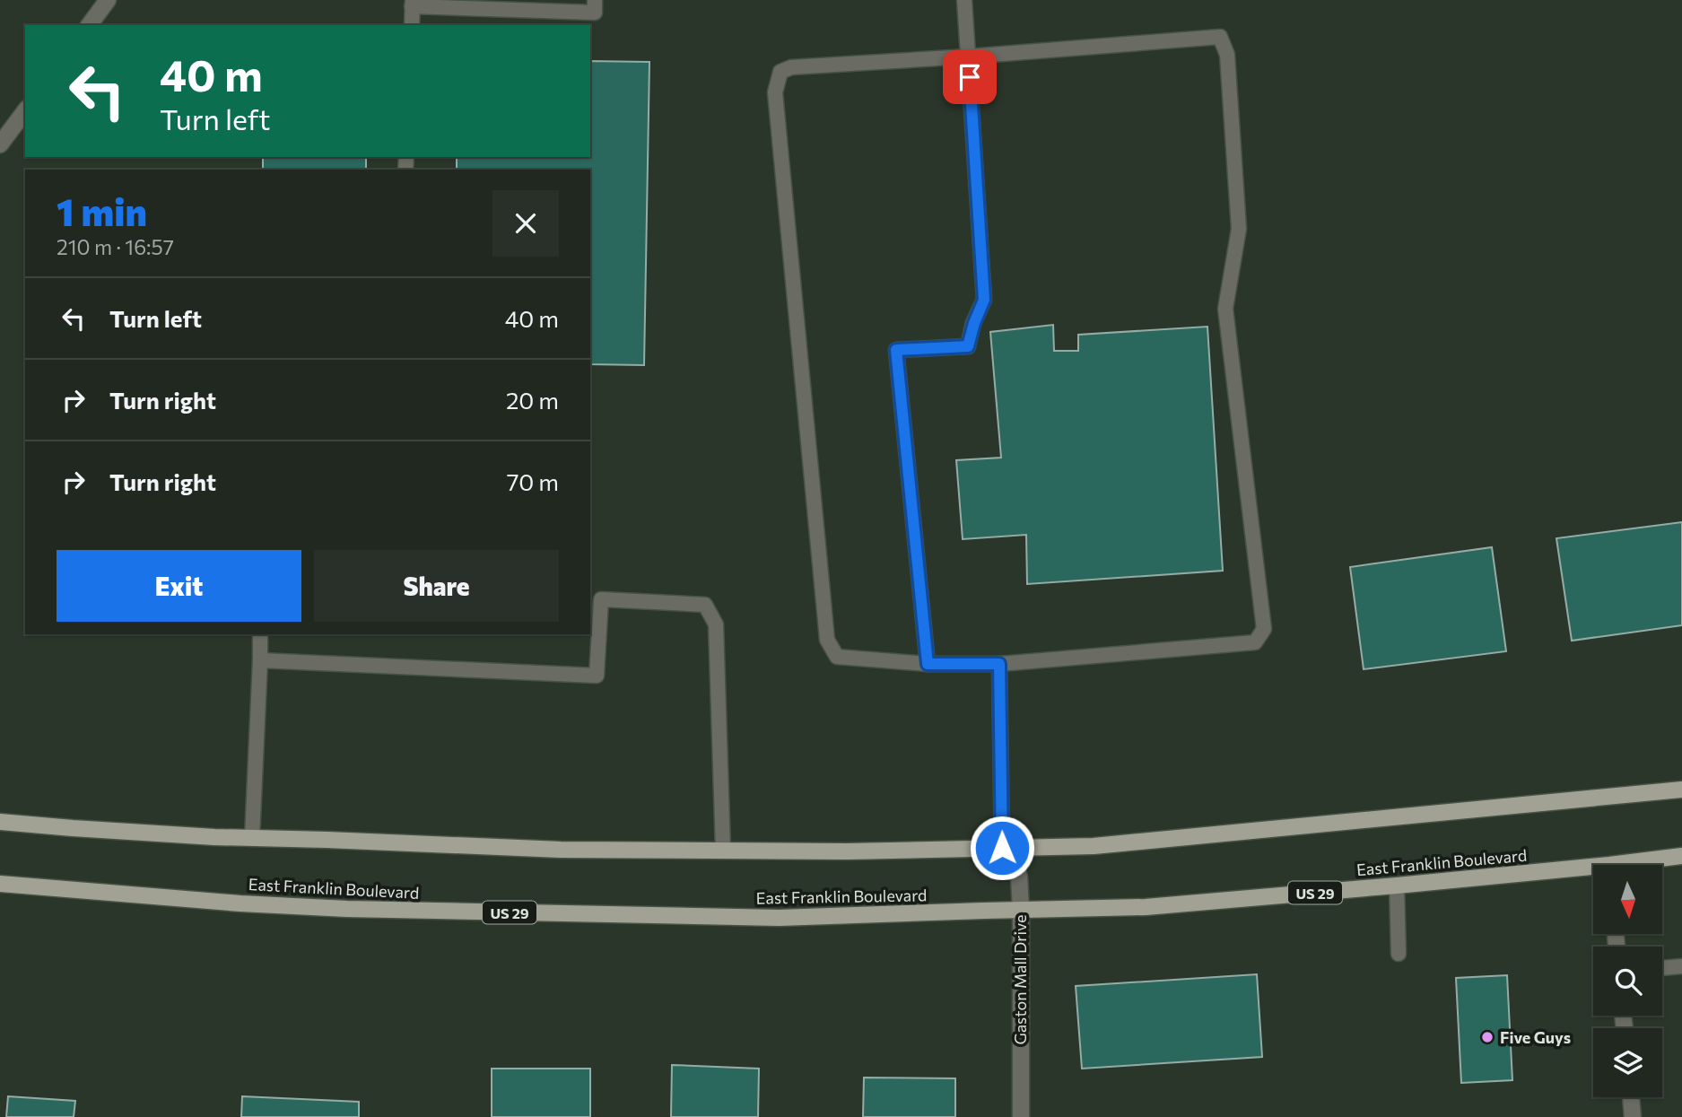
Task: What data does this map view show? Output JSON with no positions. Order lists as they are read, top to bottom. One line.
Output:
{"streets":{"main road":["East Franklin Boulevard","US 29"],"street":["Gaston Mall Drive"]},"crossings":[["East Franklin Boulevard","Gaston Mall Drive"]],"places":["Five Guys"],"north":"bottom","page":{"turn":["40 m","Turn left"],"heading":["1 min","210 m · 16:57"],"list":[{"name":"Turn left","value":"40 m"},{"name":"Turn right","value":"20 m"},{"name":"Turn right","value":"70 m"}],"buttons":["Exit","Share"]}}
